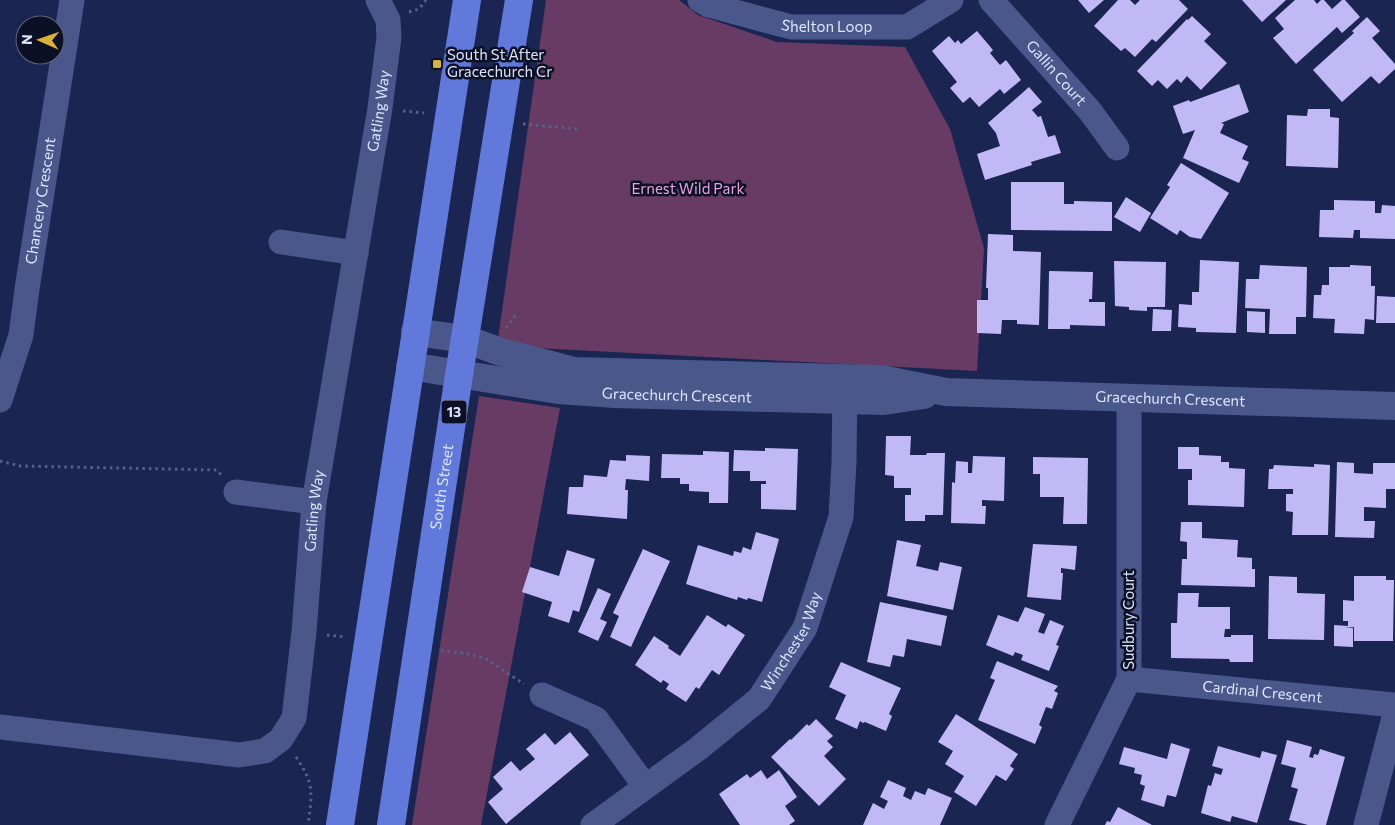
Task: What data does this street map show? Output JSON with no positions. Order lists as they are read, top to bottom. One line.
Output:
{"streets":{"highway":["13","South Street"],"street":["Shelton Loop","Gallin Court","Gatling Way","Chancery Crescent","Gracechurch Crescent","Sudbury Court","Winchester Way","Cardinal Crescent"]},"crossings":[["Gracechurch Crescent","South Street"],["Gracechurch Crescent","Sudbury Court"],["Gracechurch Crescent","Winchester Way"],["Sudbury Court","Cardinal Crescent"]],"parks":["Ernest Wild Park"],"places":{"transit":["South St After Gracechurch Cr"]},"north":"left"}
